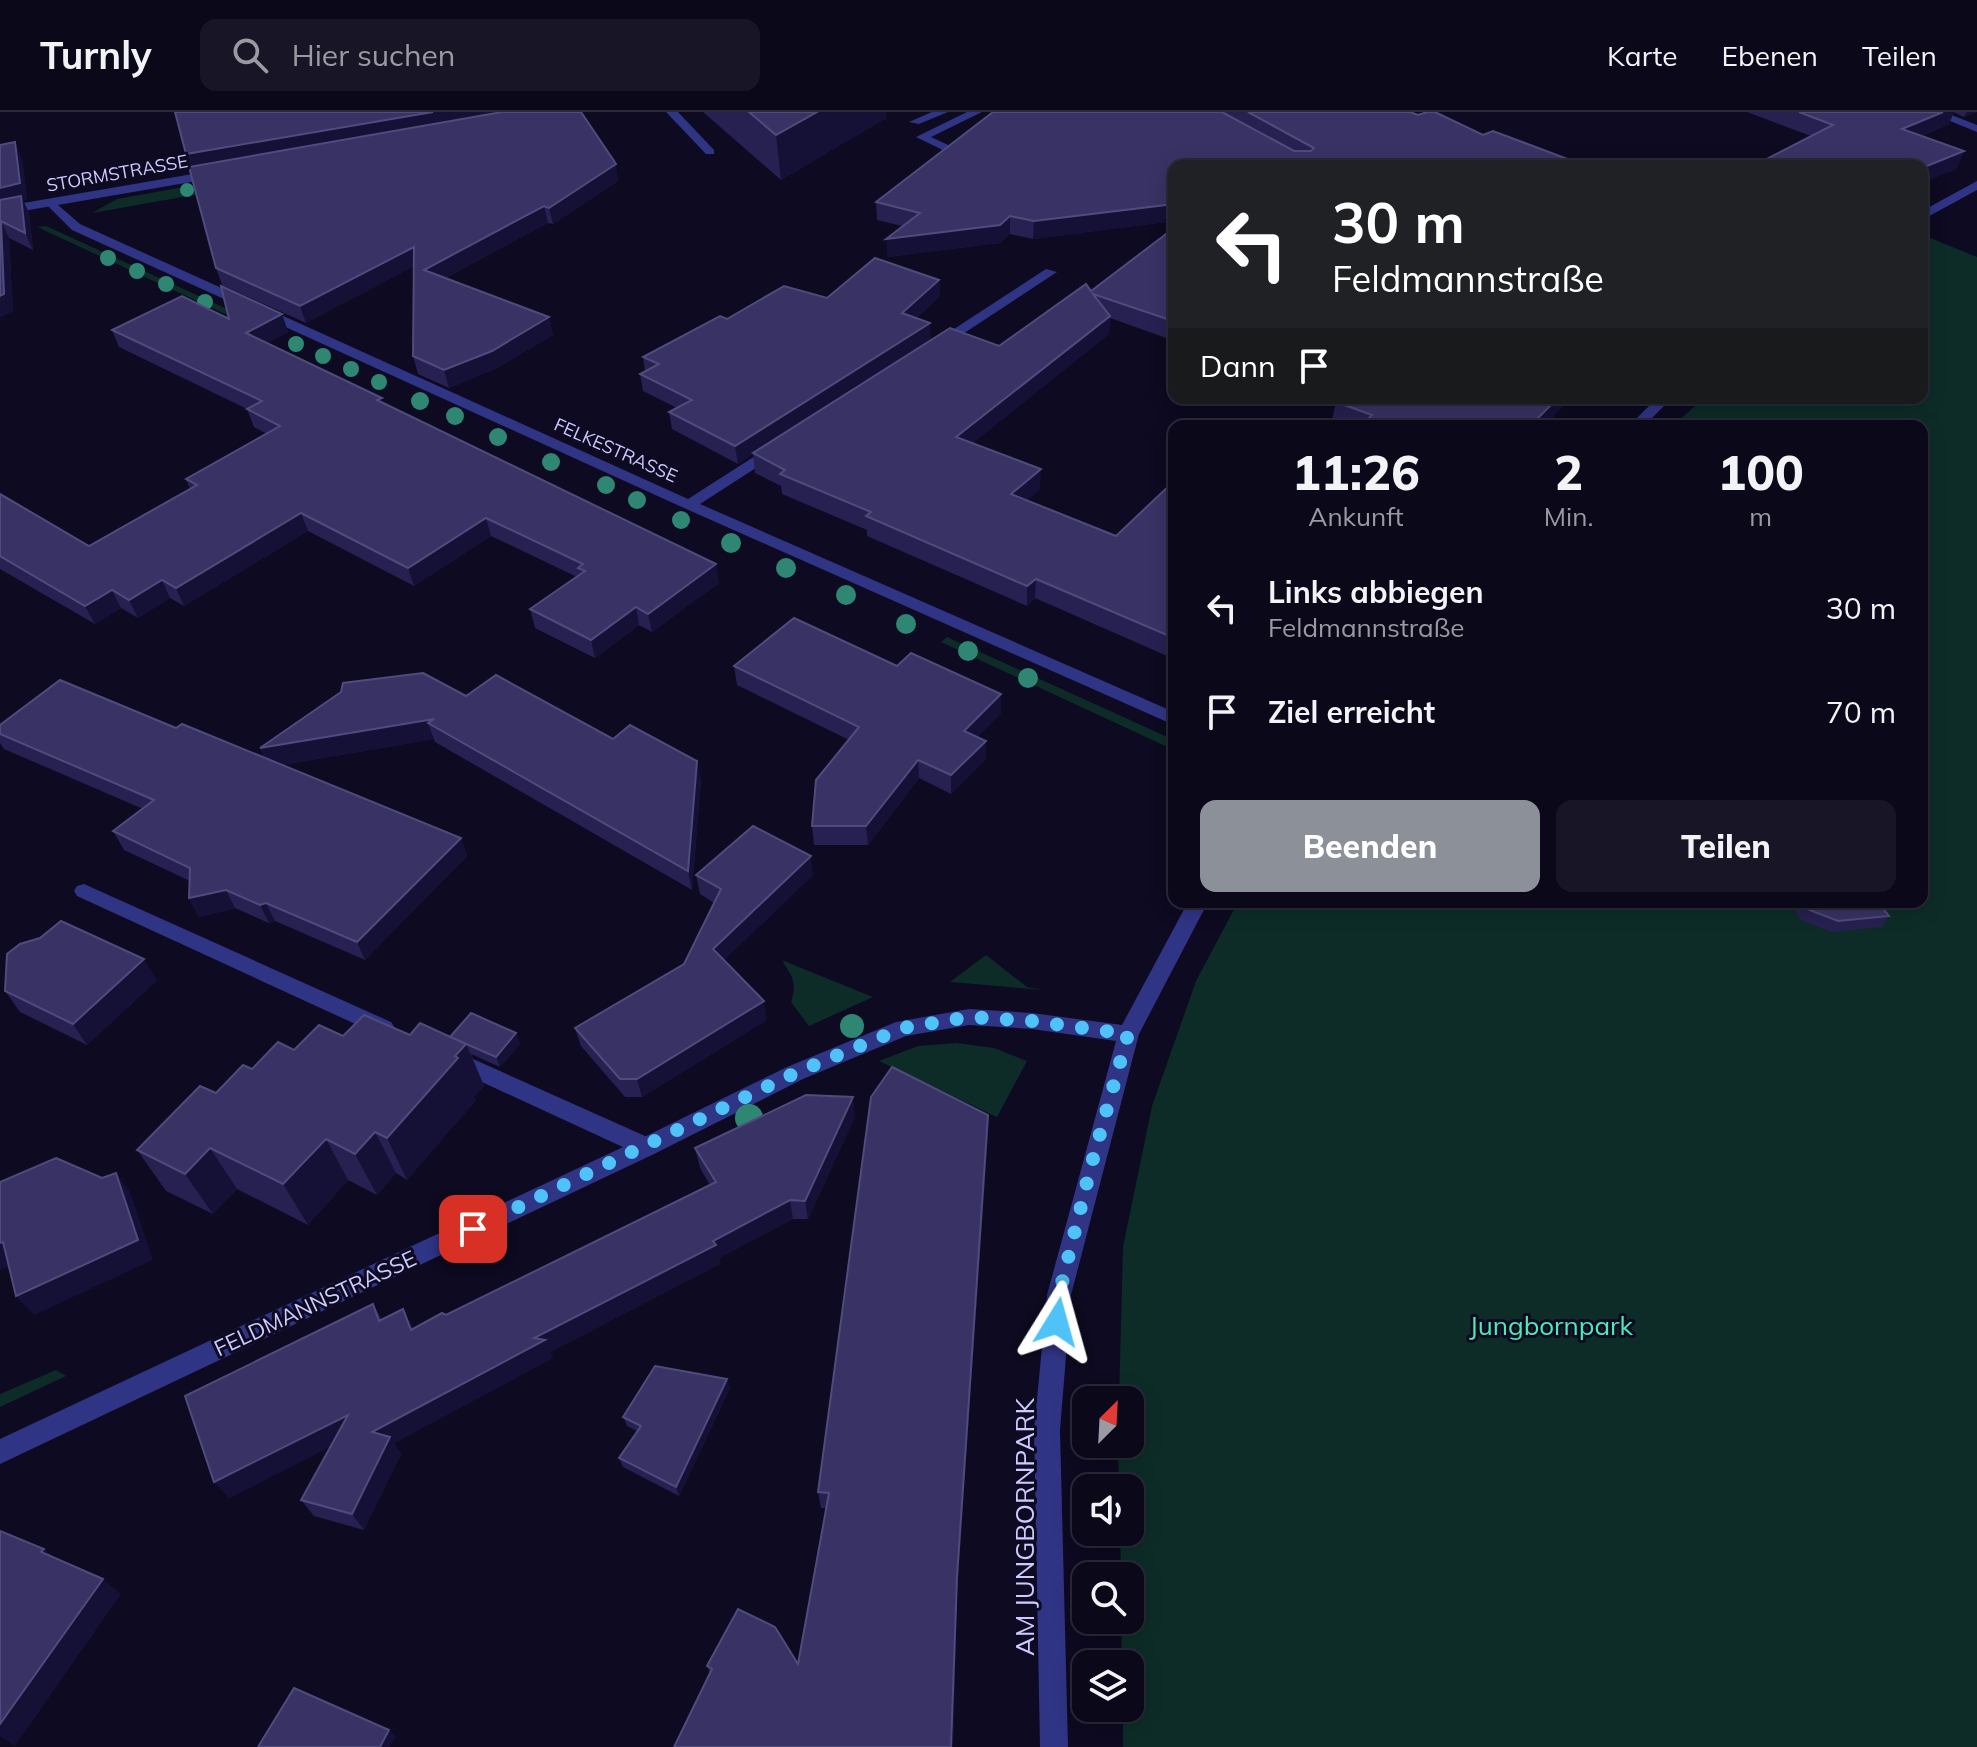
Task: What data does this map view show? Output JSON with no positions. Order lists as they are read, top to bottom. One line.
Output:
{"streets":{"street":["STORMSTRASSE","FELKESTRASSE","FELDMANNSTRASSE","AM JUNGBORNPARK"]},"crossings":[["STORMSTRASSE","FELKESTRASSE"],["FELDMANNSTRASSE","AM JUNGBORNPARK"]],"parks":["Jungbornpark"],"north":"top right","page":{"header":"Turnly","search":"Hier suchen","nav":["Karte","Ebenen","Teilen"],"turn":["30 m","Feldmannstraße"],"then":"Dann","eta":["11:26","Ankunft","2","Min.","100","m"],"list":[{"name":"Links abbiegen","note":"Feldmannstraße","value":"30 m"},{"name":"Ziel erreicht","value":"70 m"}],"buttons":["Beenden","Teilen"]}}
